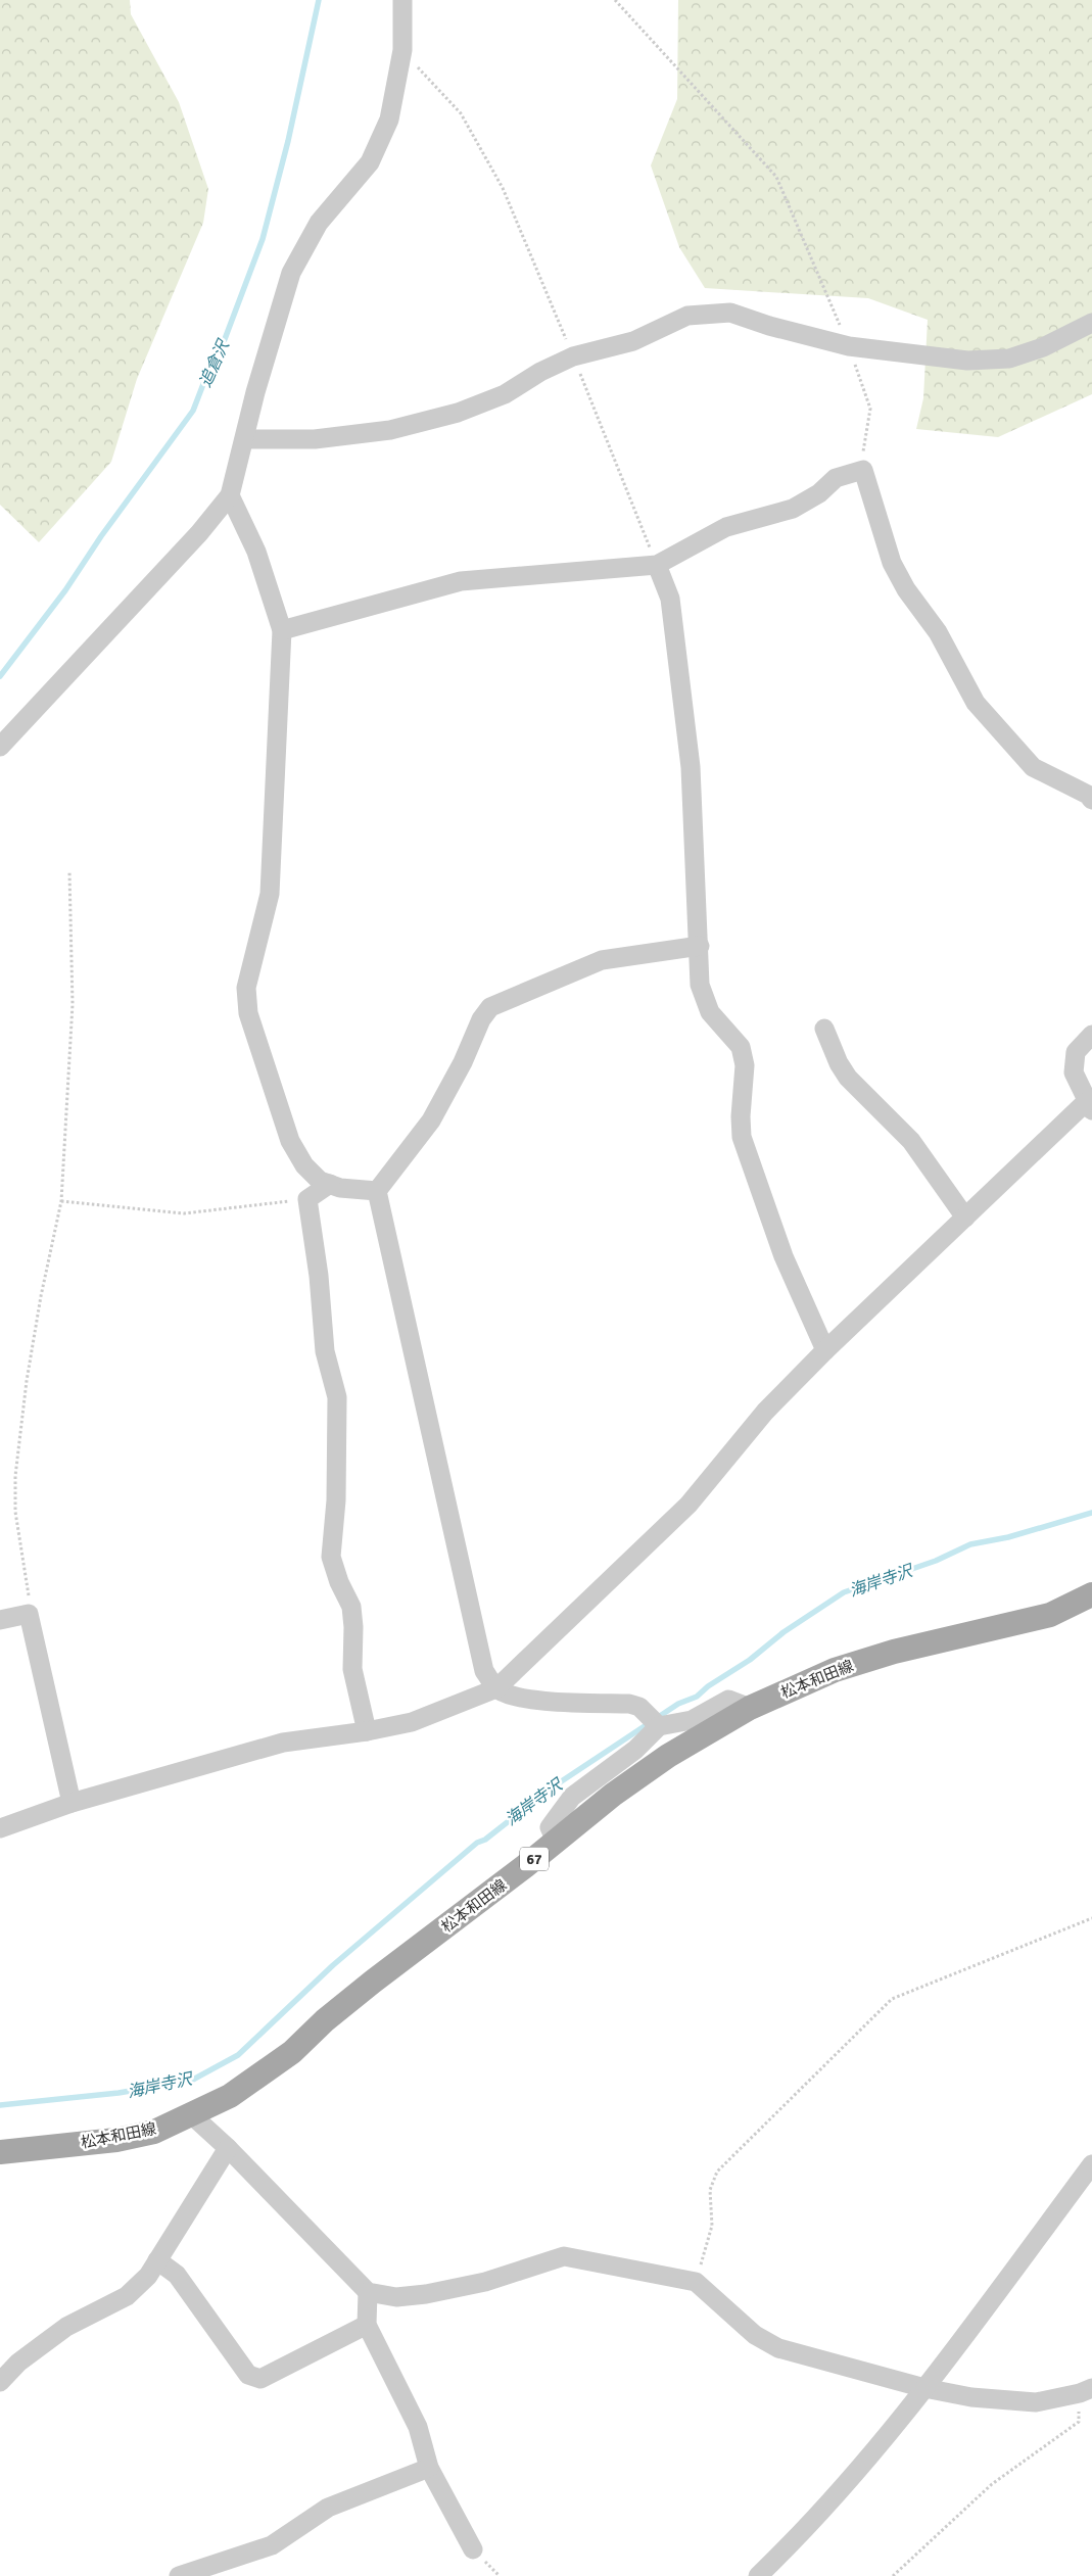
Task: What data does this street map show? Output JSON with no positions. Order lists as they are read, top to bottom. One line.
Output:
{"streets":{"main road":["松本和田線","67"]},"water":["追倉沢","海岸寺沢"]}
